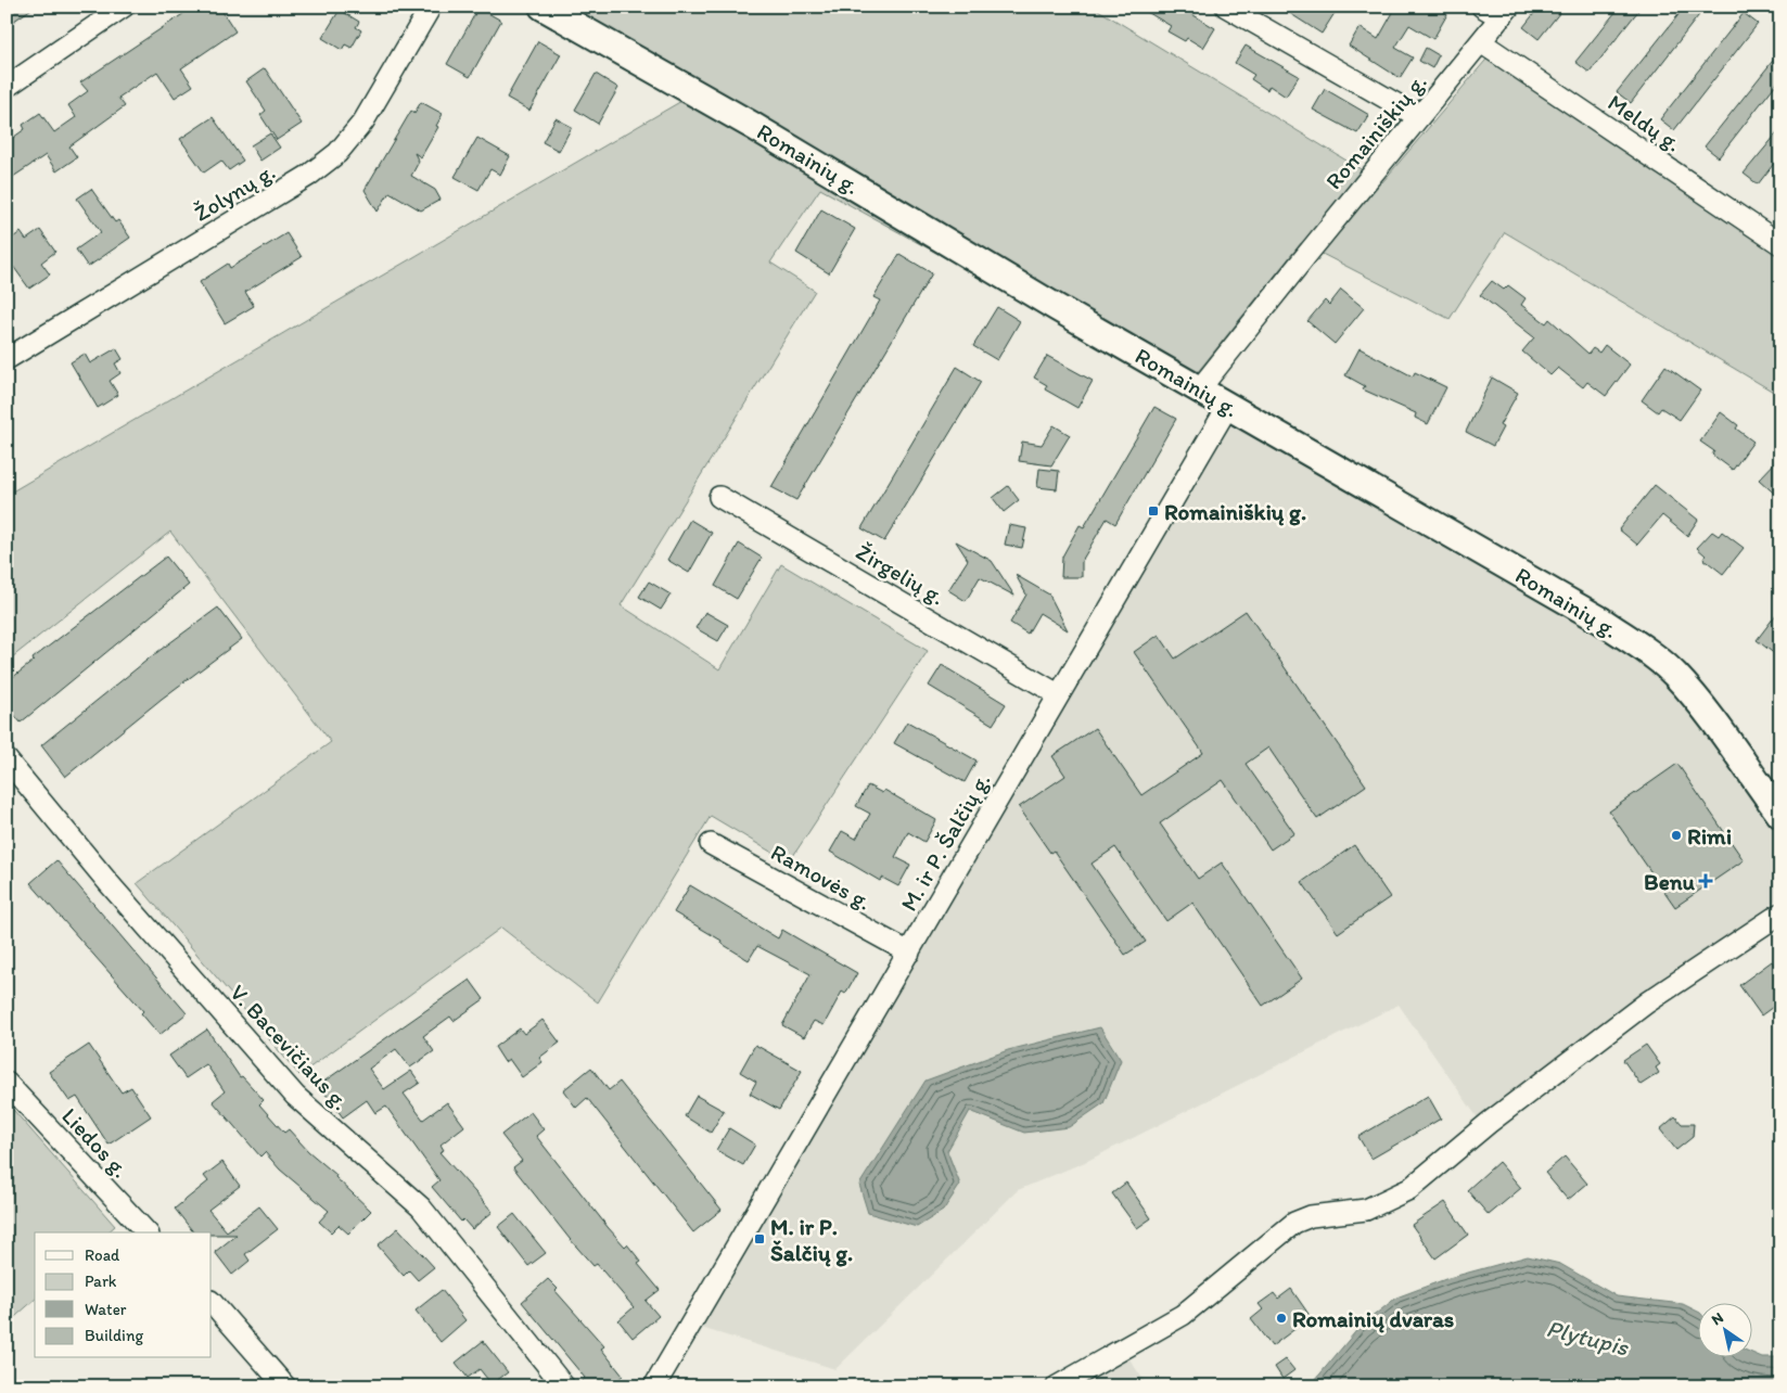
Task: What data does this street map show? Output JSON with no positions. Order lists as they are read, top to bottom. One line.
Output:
{"streets":{"main road":["Romainių g."],"street":["Meldų g.","Romainiškių g.","Žolynų g.","Žirgelių g.","M. ir P. Šalčių g.","Ramovės g.","V. Bacevičiaus g.","Liedos g."]},"crossings":[["Meldų g.","Romainiškių g."],["Romainiškių g.","Romainių g."],["Romainių g.","M. ir P. Šalčių g."],["Žirgelių g.","M. ir P. Šalčių g."],["M. ir P. Šalčių g.","Ramovės g."]],"water":["Plytupis"],"places":{"transit":["Romainiškių g.","M. ir P. Šalčių g."],"other":["Rimi","Romainių dvaras"],"health":["Benu"]},"legend":["Road","Park","Water","Building"],"north":"top left"}
